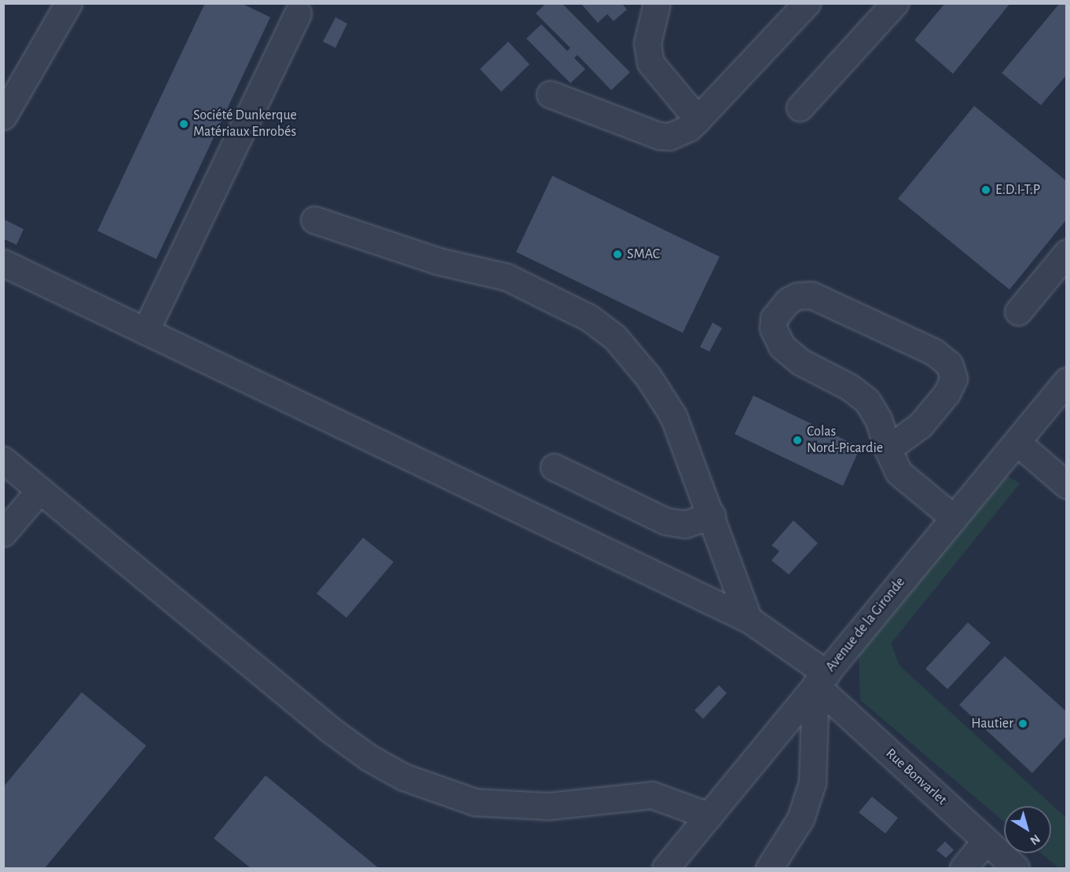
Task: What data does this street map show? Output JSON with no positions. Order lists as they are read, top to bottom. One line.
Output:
{"streets":{"street":["Avenue de la Gironde","Rue Bonvarlet"]},"crossings":[["Avenue de la Gironde","Rue Bonvarlet"]],"places":["Société Dunkerque Matériaux Enrobés","E.D.I-T.P","SMAC","Colas Nord-Picardie","Hautier"],"north":"bottom right"}
